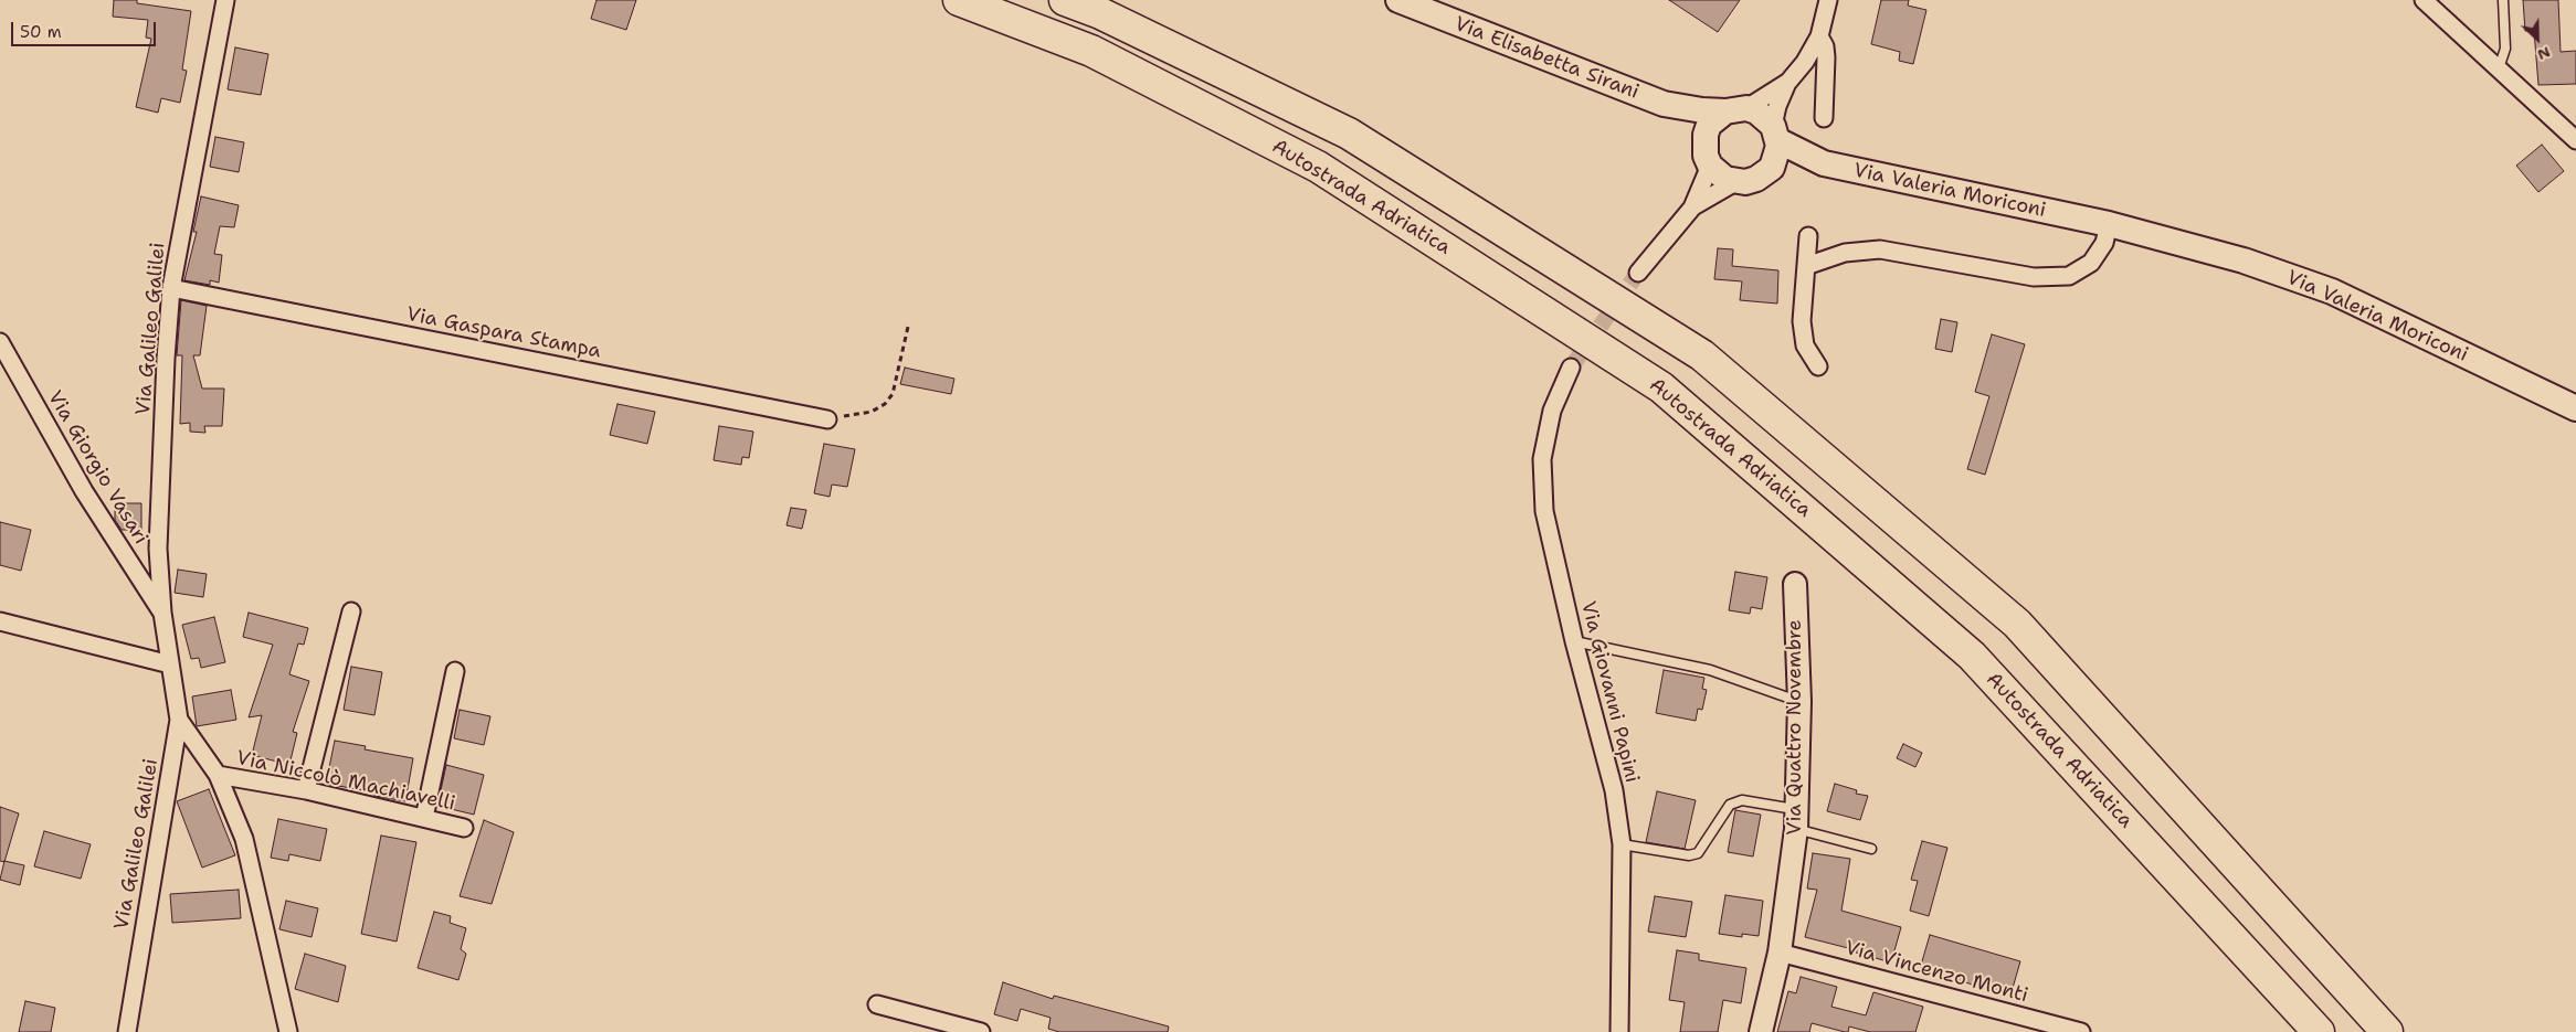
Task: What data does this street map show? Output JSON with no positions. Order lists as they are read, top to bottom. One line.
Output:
{"streets":{"highway":["Autostrada Adriatica"],"main road":["Via Elisabetta Sirani","Via Valeria Moriconi"],"street":["Via Galileo Galilei","Via Gaspara Stampa","Via Giorgio Vasari","Via Giovanni Papini","Via Quattro Novembre","Via Niccolò Machiavelli","Via Vincenzo Monti"]},"crossings":[["Via Elisabetta Sirani","Via Valeria Moriconi"],["Via Galileo Galilei","Via Gaspara Stampa"],["Via Galileo Galilei","Via Giorgio Vasari"],["Via Quattro Novembre","Via Vincenzo Monti"]],"scale_bar":"50 m","north":"bottom right"}
